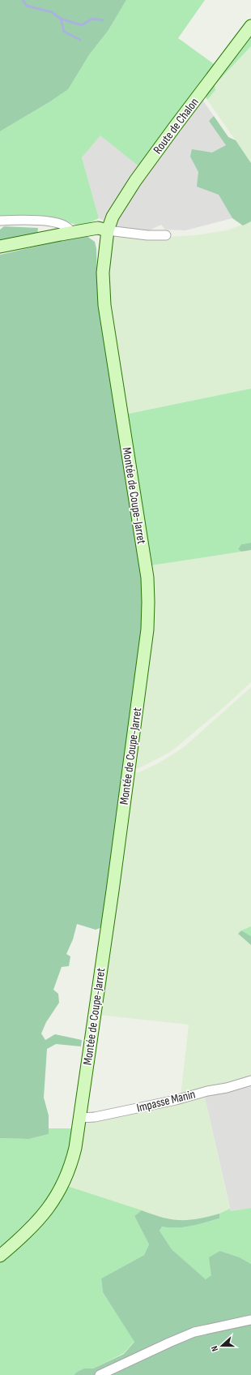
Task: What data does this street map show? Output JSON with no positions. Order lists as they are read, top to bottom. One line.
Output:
{"streets":{"main road":["Route de Chalon","Montée de Coupe-Jarret"],"street":["Impasse Manin"]},"crossings":[["Route de Chalon","Montée de Coupe-Jarret"],["Montée de Coupe-Jarret","Impasse Manin"]],"north":"left"}
